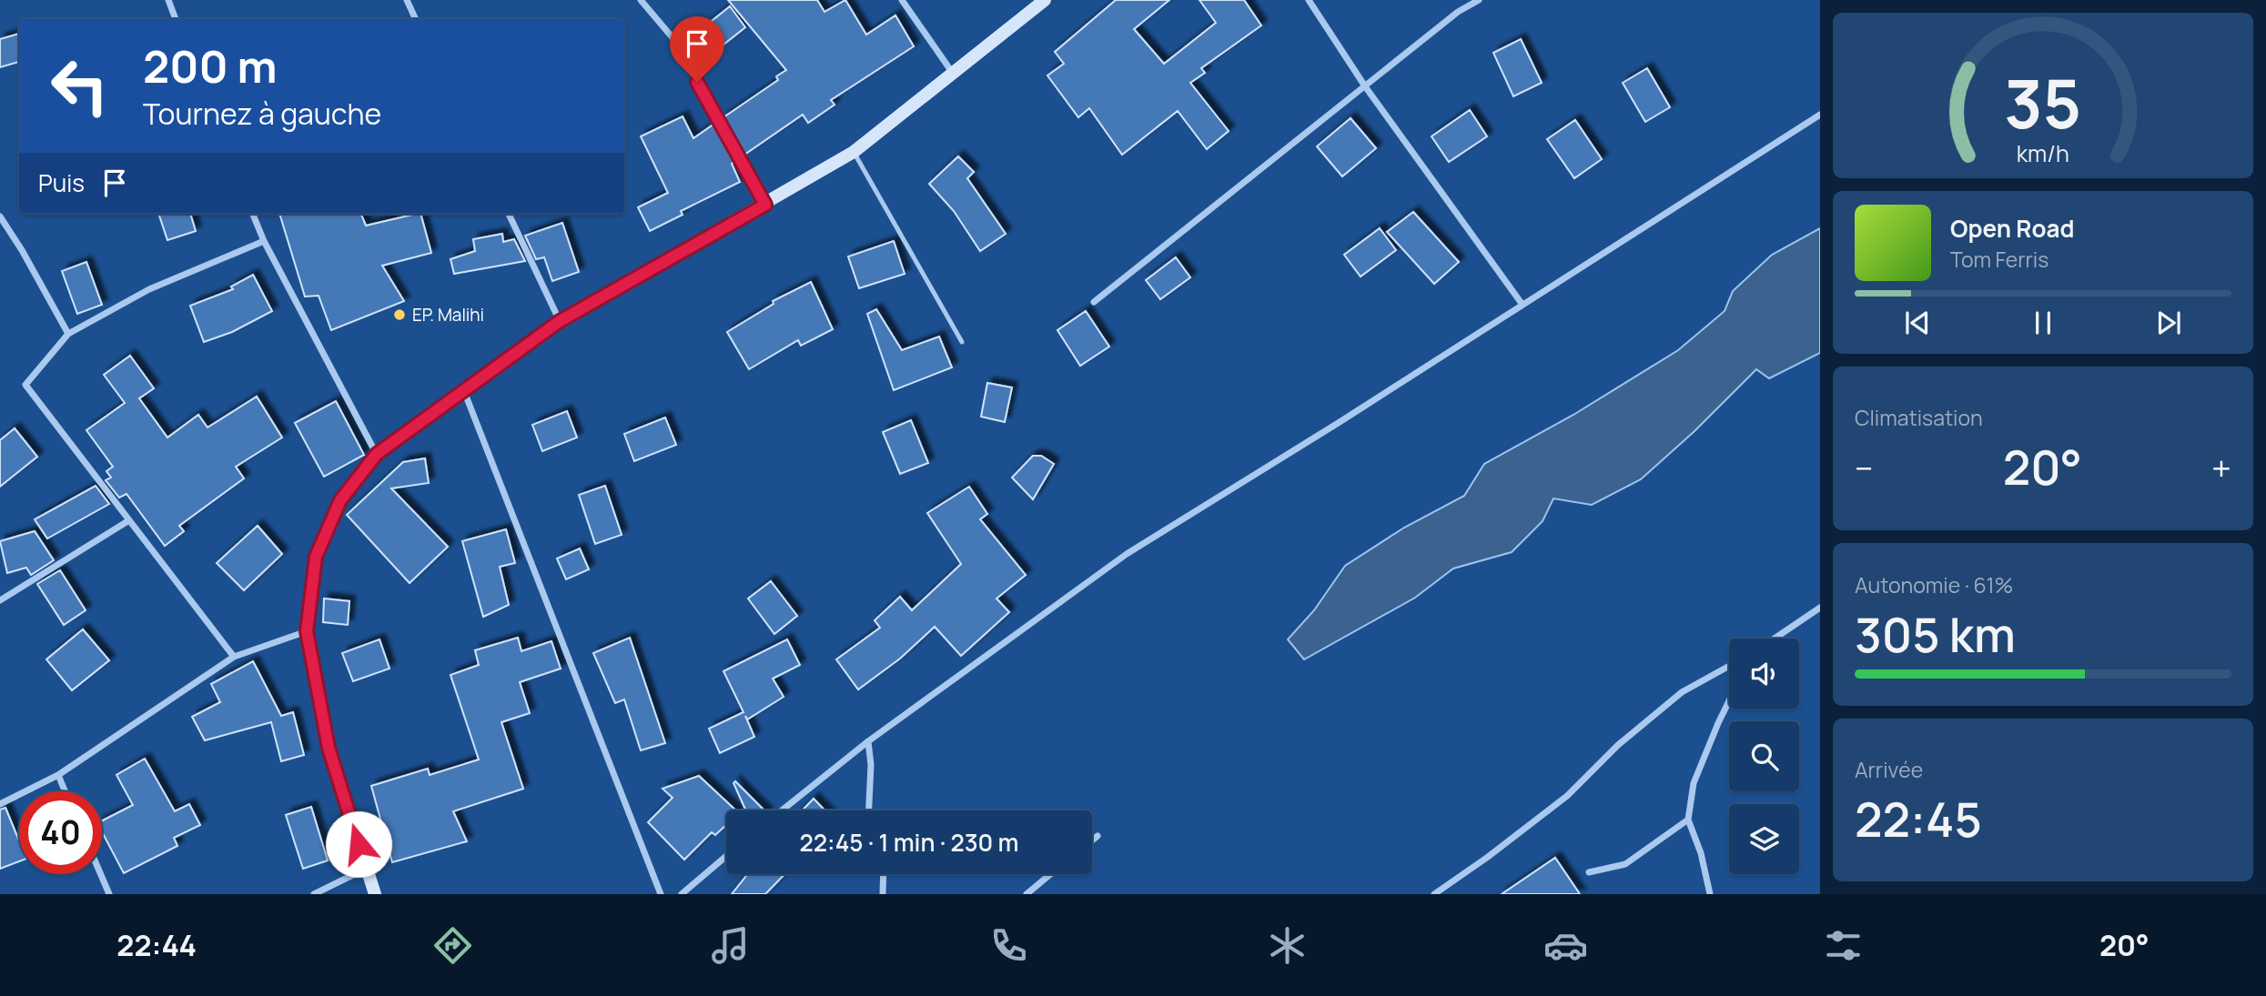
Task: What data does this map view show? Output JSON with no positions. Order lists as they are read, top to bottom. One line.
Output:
{"places":["EP. Malihi"],"page":{"turn":["200 m","Tournez à gauche"],"then":"Puis","song":["Open Road","Tom Ferris"],"tile":["Climatisation",["Autonomie · 61%","305 km"],["Arrivée","22:45"]],"heat":["−","20°","+"],"limit":"40","trip":"22:45 · 1 min · 230 m","tabs":["22:44","20°"],"gauge":["35","km/h"]}}
